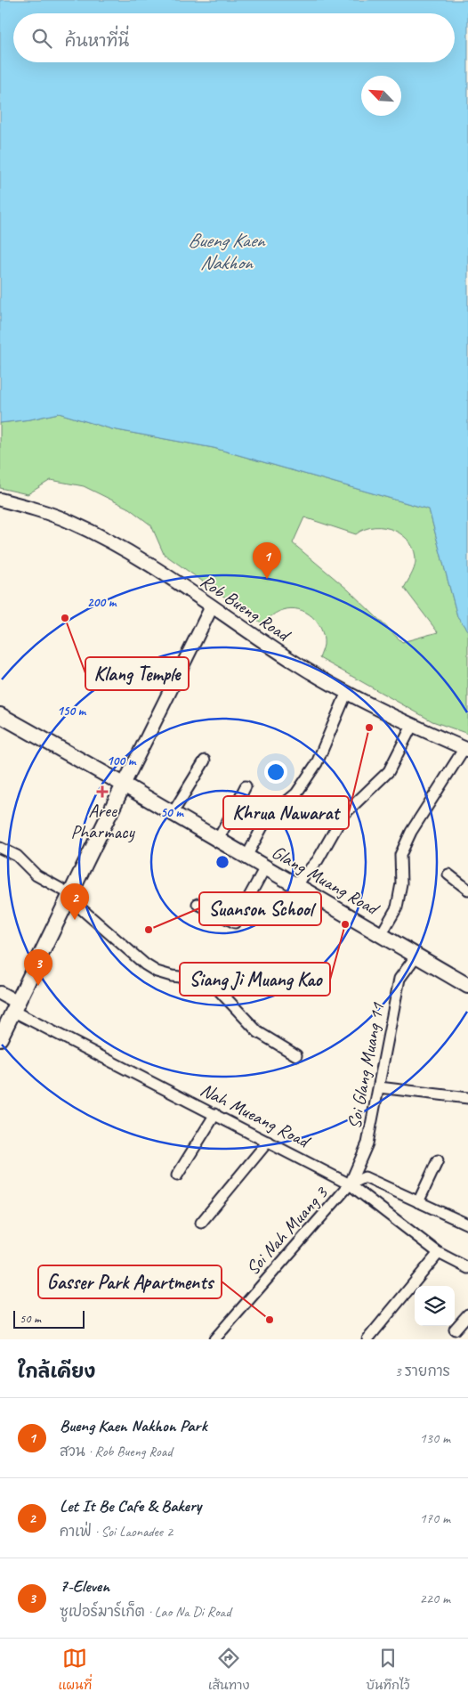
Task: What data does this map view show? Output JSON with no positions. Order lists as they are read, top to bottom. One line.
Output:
{"streets":{"main road":["Glang Muang Road"],"street":["Rob Bueng Road","Soi Glang Muang 11","Nah Mueang Road","Soi Nah Muang 3"]},"crossings":[["Glang Muang Road","Soi Glang Muang 11"],["Soi Glang Muang 11","Nah Mueang Road"],["Soi Glang Muang 11","Soi Nah Muang 3"],["Nah Mueang Road","Soi Nah Muang 3"]],"water":["Bueng Kaen Nakhon"],"places":{"other":["Klang Temple","Khrua Nawarat","Siang Ji Muang Kao","Suanson School","Gasser Park Apartments"],"health":["Aree Pharmacy"]},"scale_bar":"50 m","north":"top left","page":{"search":"ค้นหาที่นี่","pins":["1","2","3"],"scale":"50 m","heading":["ใกล้เคียง","3 รายการ"],"list":[{"mark":"1","name":"Bueng Kaen Nakhon Park","note":"สวน · Rob Bueng Road","value":"130 m"},{"mark":"2","name":"Let It Be Cafe & Bakery","note":"คาเฟ่ · Soi Laonadee 2","value":"170 m"},{"mark":"3","name":"7-Eleven","note":"ซูเปอร์มาร์เก็ต · Lao Na Di Road","value":"220 m"}],"nav":["แผนที่","เส้นทาง","บันทึกไว้"]},"rings":["200 m","150 m","100 m","50 m"]}
